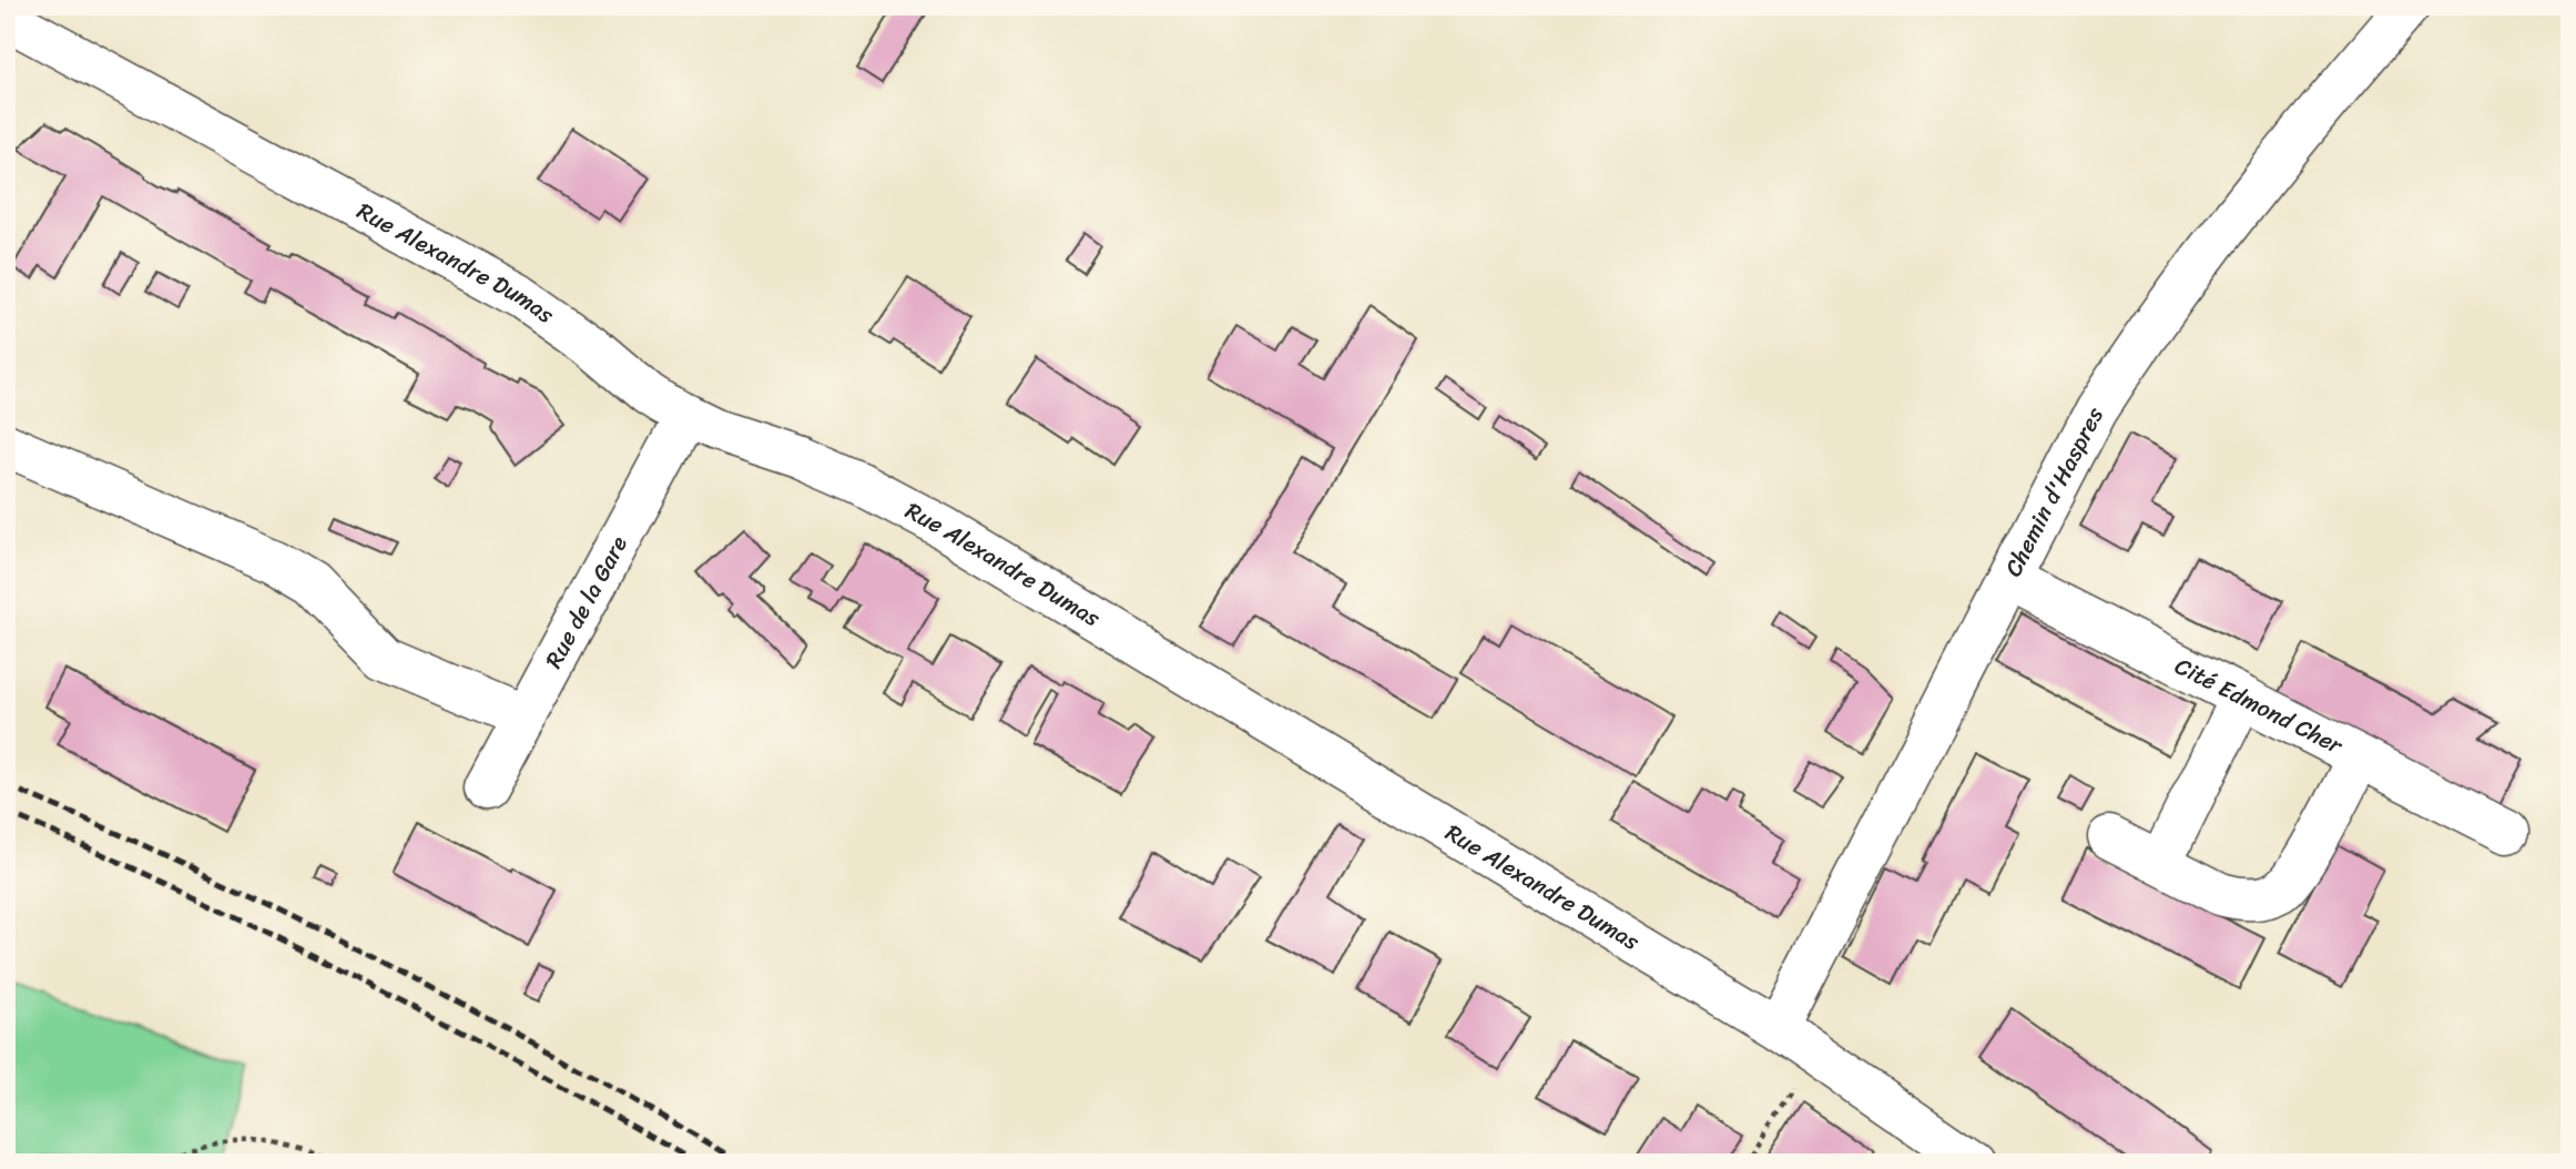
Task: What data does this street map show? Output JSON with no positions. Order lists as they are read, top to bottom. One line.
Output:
{"streets":{"street":["Rue Alexandre Dumas","Chemin d'Haspres","Rue de la Gare","Cité Edmond Cher"]},"crossings":[["Rue Alexandre Dumas","Chemin d'Haspres"],["Rue Alexandre Dumas","Rue de la Gare"],["Chemin d'Haspres","Cité Edmond Cher"]]}
